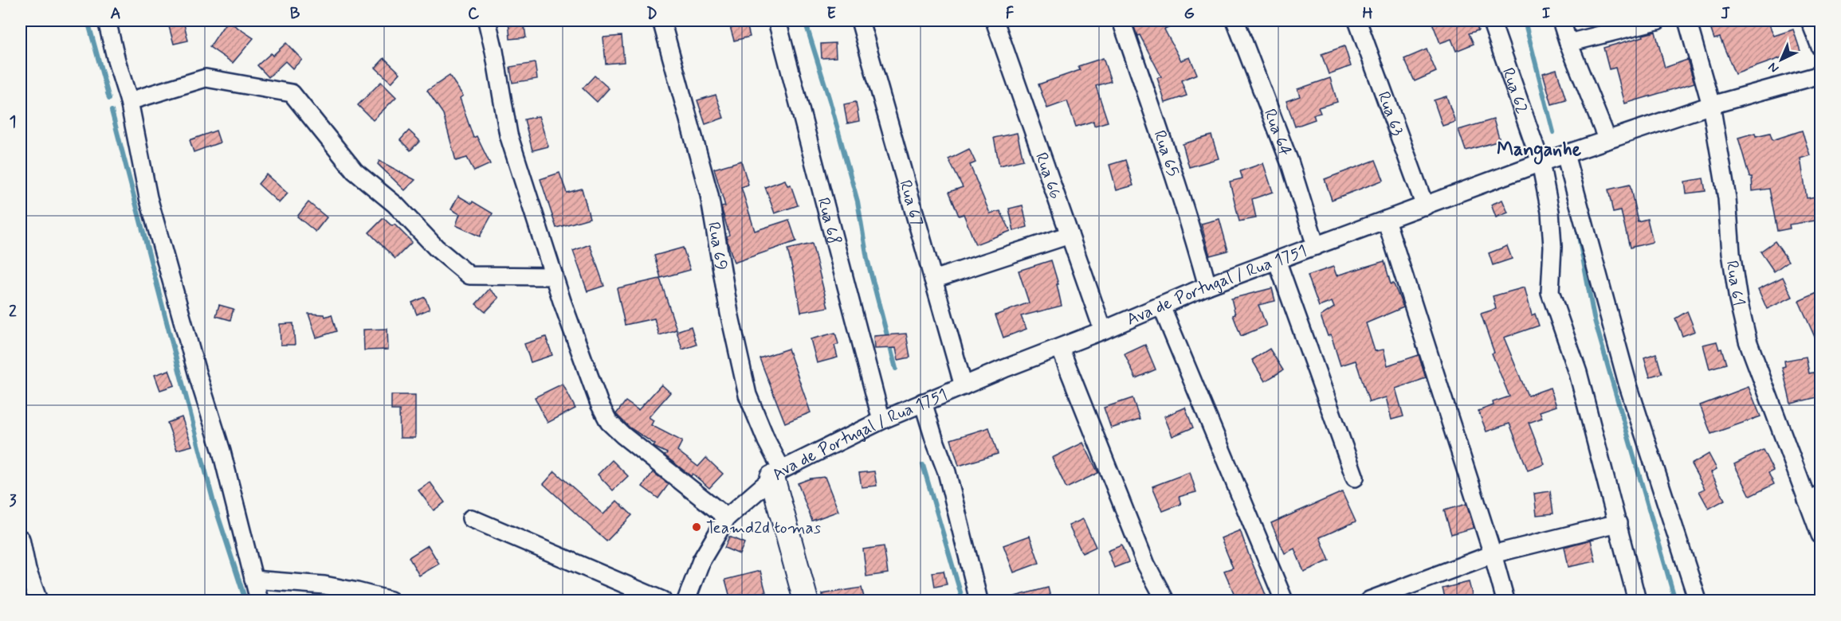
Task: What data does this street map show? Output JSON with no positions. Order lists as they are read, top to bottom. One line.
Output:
{"streets":{"street":["Rua 62","Rua 63","Rua 64","Rua 65","Rua 66","Rua 67","Rua 68","Rua 69","Rua 61","Ava de Portugal / Rua 1751"]},"crossings":[["Rua 62","Ava de Portugal / Rua 1751"],["Rua 63","Ava de Portugal / Rua 1751"],["Rua 64","Ava de Portugal / Rua 1751"],["Rua 65","Ava de Portugal / Rua 1751"],["Rua 66","Ava de Portugal / Rua 1751"],["Rua 67","Ava de Portugal / Rua 1751"],["Rua 68","Ava de Portugal / Rua 1751"],["Rua 69","Ava de Portugal / Rua 1751"],["Rua 61","Ava de Portugal / Rua 1751"]],"districts":["Manganhe"],"places":["Teamd2d tomas"],"north":"bottom left","grid":{"columns":["A","B","C","D","E","F","G","H","I","J"],"rows":["1","2","3"]}}
